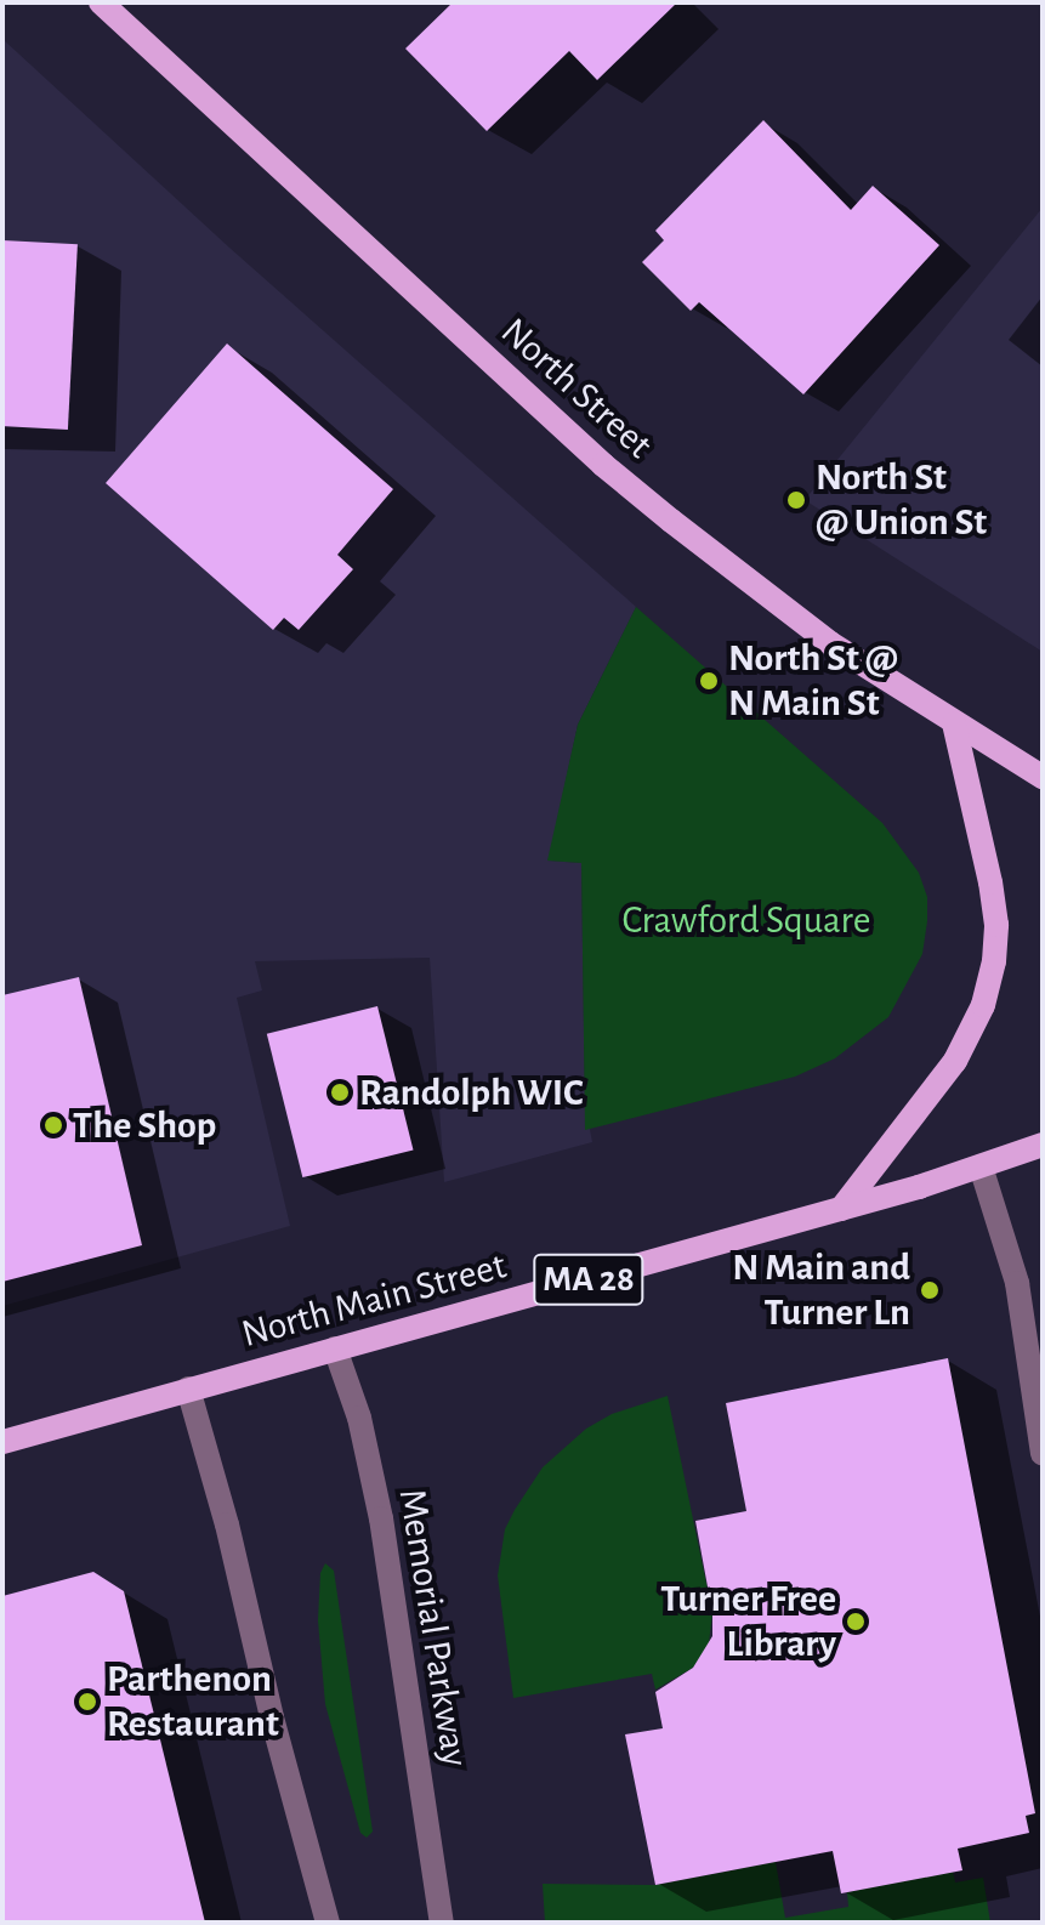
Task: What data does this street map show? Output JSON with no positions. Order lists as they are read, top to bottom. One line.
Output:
{"streets":{"main road":["North Street","MA 28","North Main Street"],"street":["Memorial Parkway"]},"crossings":[["North Main Street","Memorial Parkway"]],"parks":["Crawford Square"],"places":["North St @ Union St","North St @ N Main St","Randolph WIC","The Shop","N Main and Turner Ln","Turner Free Library","Parthenon Restaurant"]}
